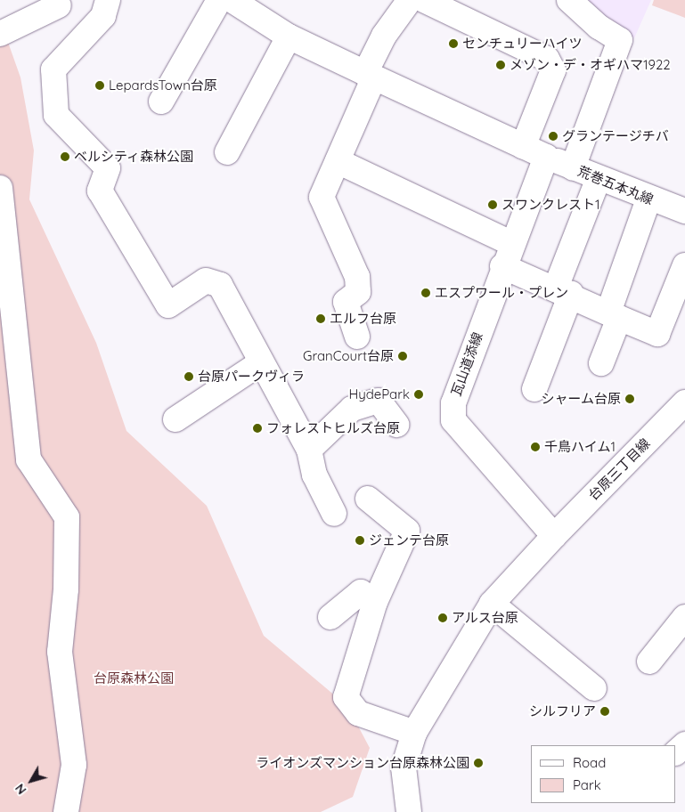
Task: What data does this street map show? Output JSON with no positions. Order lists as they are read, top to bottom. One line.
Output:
{"streets":{"street":["荒巻五本丸線","瓦山道添線","台原三丁目線"]},"crossings":[["荒巻五本丸線","瓦山道添線"],["瓦山道添線","台原三丁目線"]],"parks":["台原森林公園"],"places":["センチュリーハイツ","メゾン・デ・オギハマ1922","LepardsTown台原","グランテージチバ","ベルシティ森林公園","スワンクレスト1","エスプワール・プレン","エルフ台原","GranCourt台原","台原パークヴィラ","HydePark","シャーム台原","フォレストヒルズ台原","千鳥ハイム1","ジェンテ台原","アルス台原","シルフリア","ライオンズマンション台原森林公園"],"legend":["Road","Park"],"north":"bottom left"}
